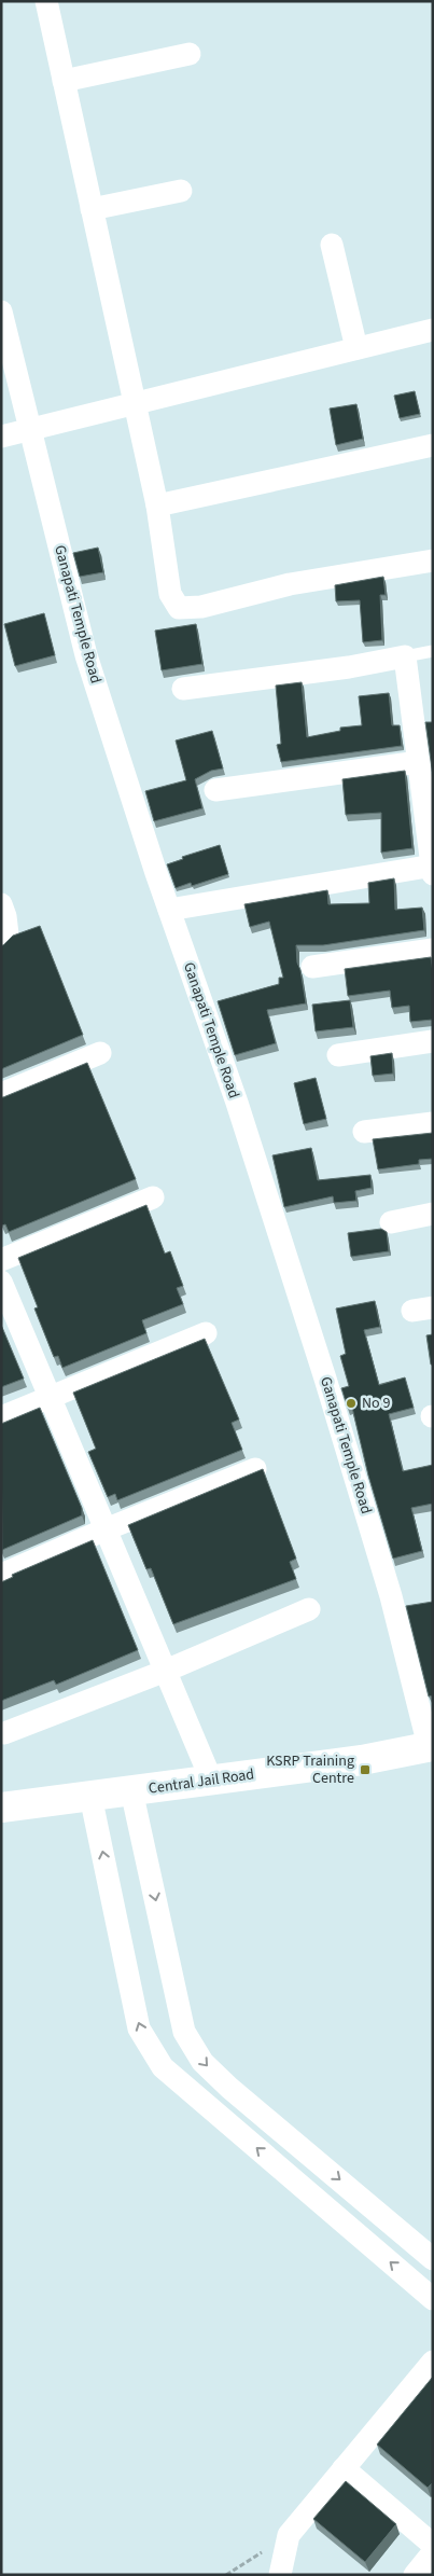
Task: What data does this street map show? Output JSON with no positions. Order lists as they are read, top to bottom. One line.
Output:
{"streets":{"main road":["Central Jail Road"],"street":["Ganapati Temple Road"]},"crossings":[["Ganapati Temple Road","Central Jail Road"]],"places":{"other":["No 9"],"transit":["KSRP Training Centre"]}}
